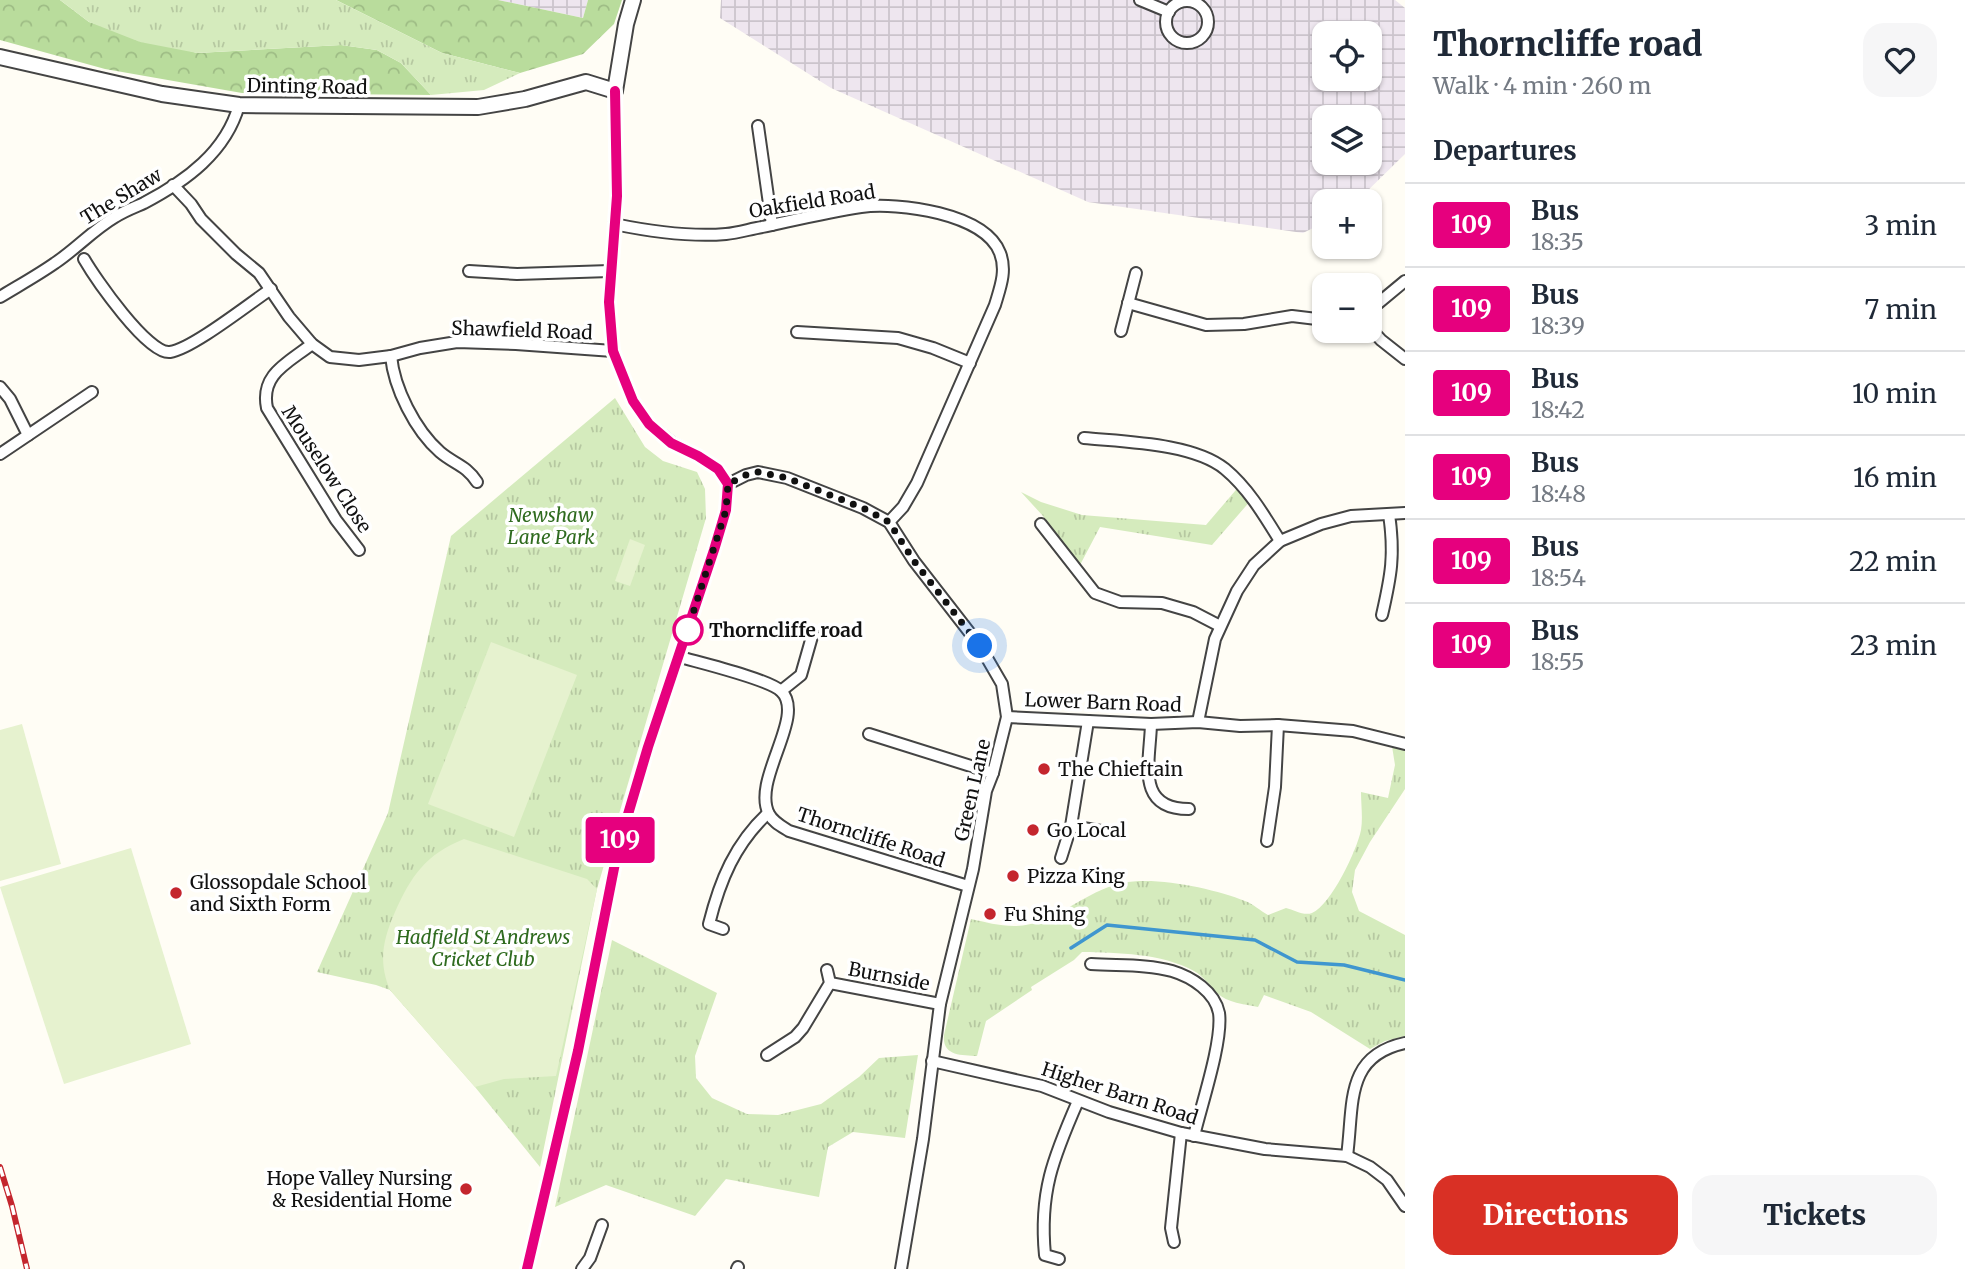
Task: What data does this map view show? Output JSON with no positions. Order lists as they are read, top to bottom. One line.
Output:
{"streets":{"street":["Dinting Road","The Shaw","Oakfield Road","Shawfield Road","Mouselow Close","Lower Barn Road","Green Lane","Thorncliffe Road","Burnside","Higher Barn Road"]},"crossings":[["Dinting Road","The Shaw"],["The Shaw","Shawfield Road"],["Oakfield Road","Green Lane"],["Shawfield Road","Mouselow Close"],["Lower Barn Road","Green Lane"],["Green Lane","Thorncliffe Road"],["Green Lane","Burnside"],["Green Lane","Higher Barn Road"]],"parks":["Newshaw Lane Park","Hadfield St Andrews Cricket Club"],"places":["Thorncliffe road","The Chieftain","Go Local","Pizza King","Glossopdale School and Sixth Form","Fu Shing","Hope Valley Nursing & Residential Home"],"lines":["bus line 109"],"page":{"on_map":"109","heading":[["Thorncliffe road","Walk · 4 min · 260 m"],"Departures"],"map_buttons":["+","−"],"list":[{"mark":"109","name":"Bus","note":"18:35","value":"3 min"},{"mark":"109","name":"Bus","note":"18:39","value":"7 min"},{"mark":"109","name":"Bus","note":"18:42","value":"10 min"},{"mark":"109","name":"Bus","note":"18:48","value":"16 min"},{"mark":"109","name":"Bus","note":"18:54","value":"22 min"},{"mark":"109","name":"Bus","note":"18:55","value":"23 min"}],"buttons":["Directions","Tickets"]}}
